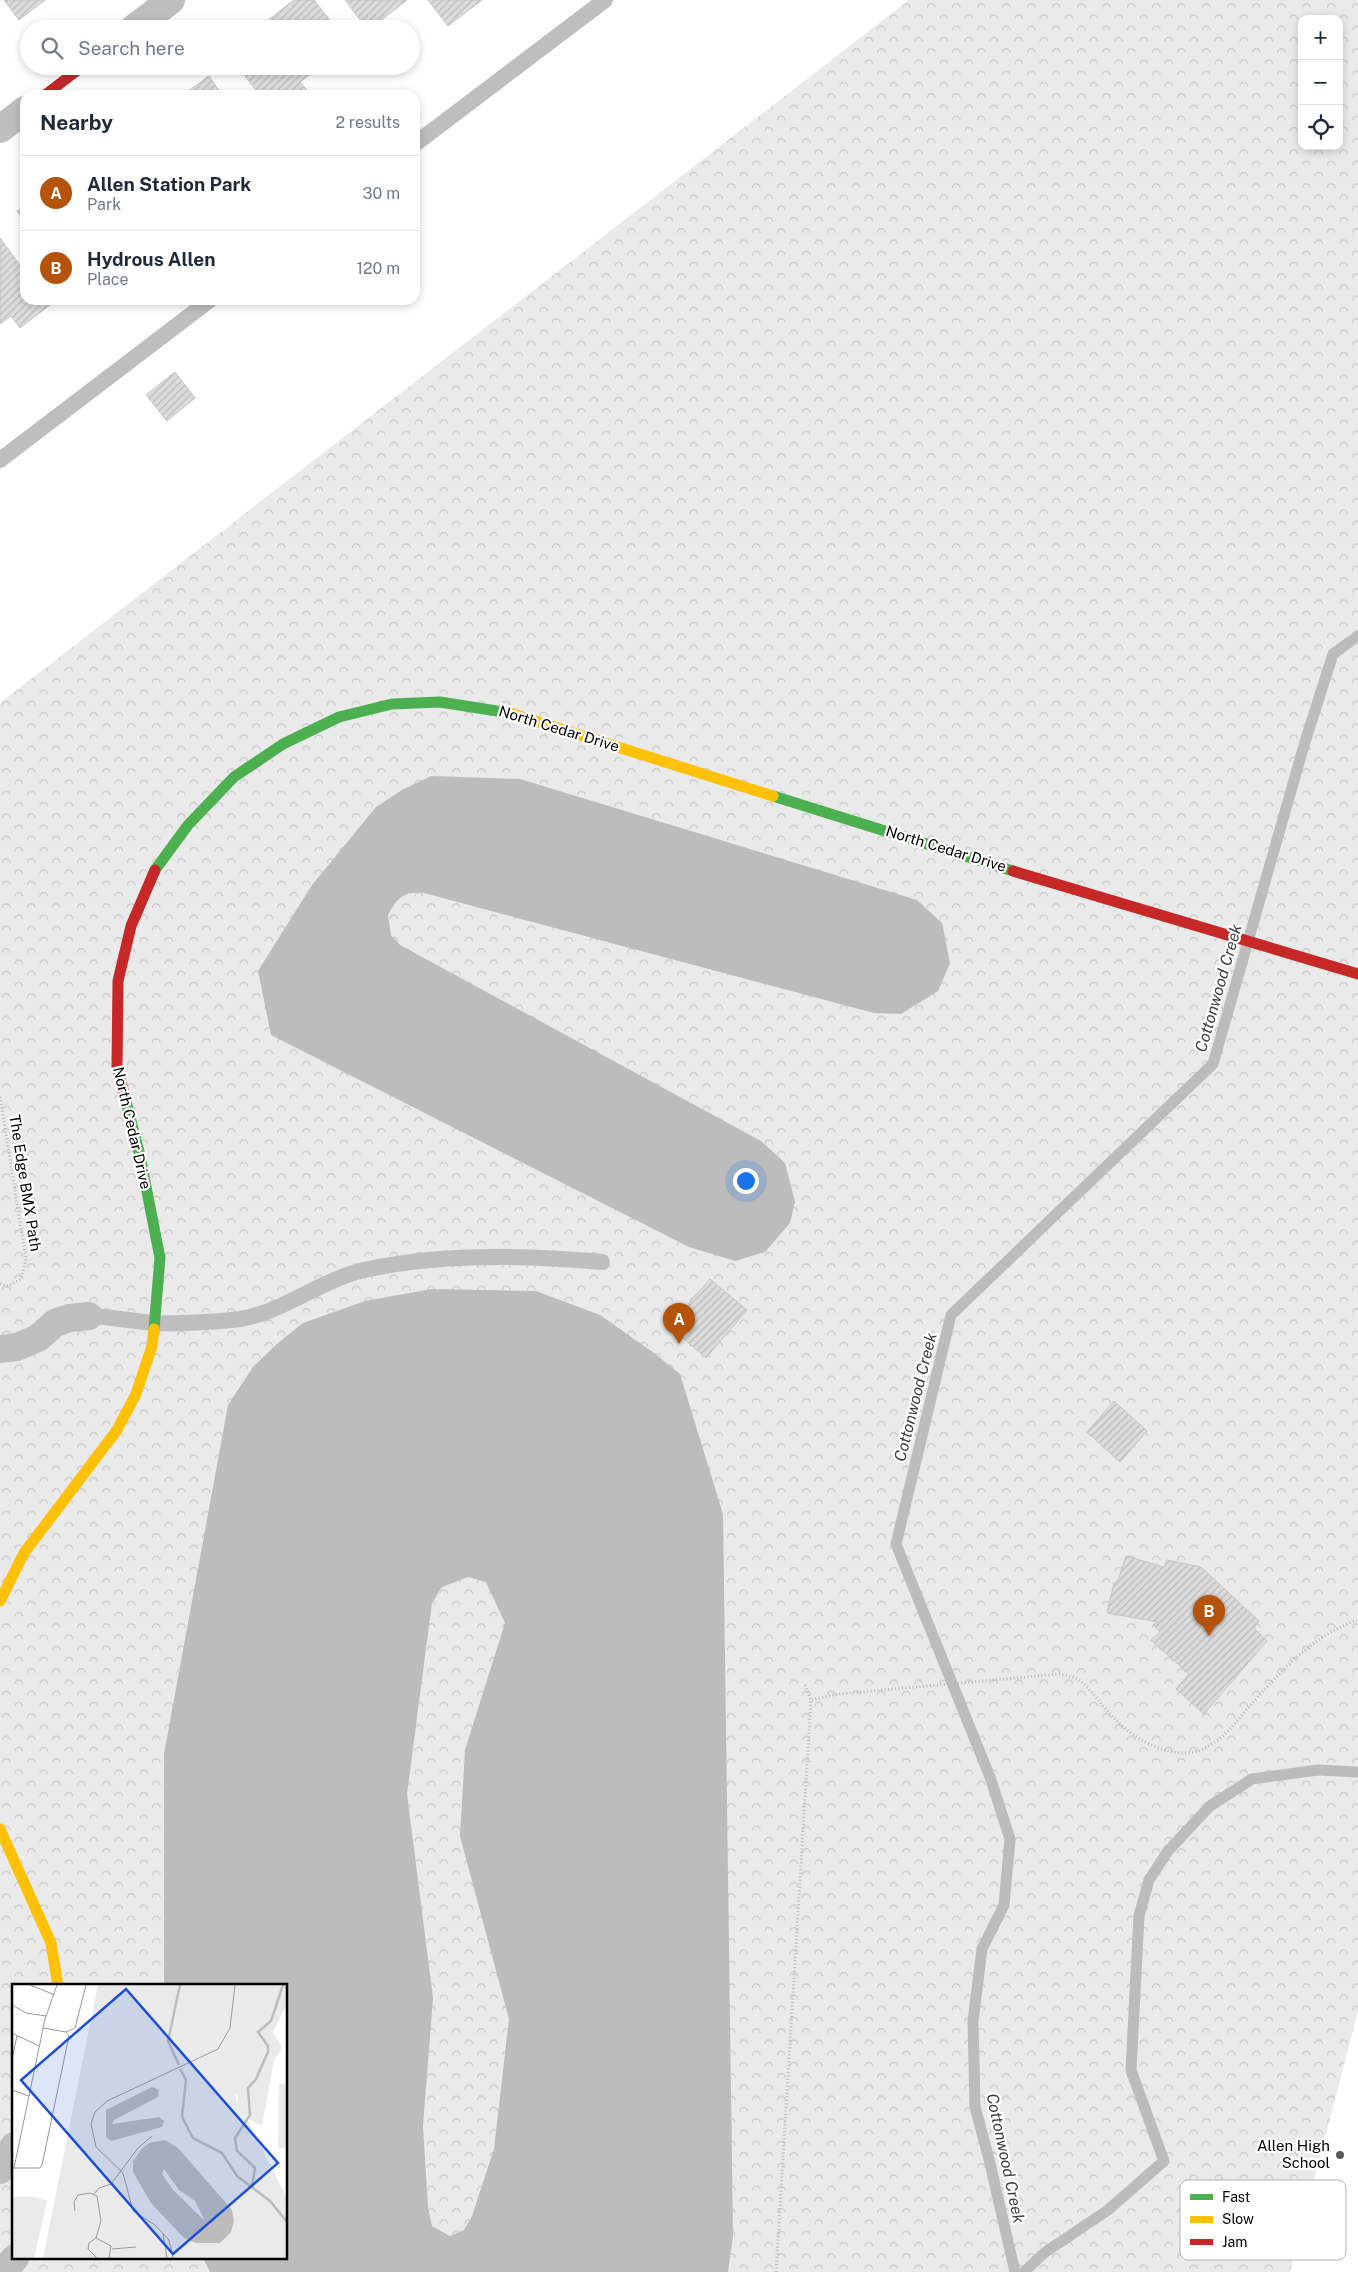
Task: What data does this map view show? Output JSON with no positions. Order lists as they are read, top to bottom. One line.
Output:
{"streets":{"street":["North Cedar Drive"],"path":["The Edge BMX Path"]},"water":["Cottonwood Creek"],"places":["Allen High School"],"legend":["Fast","Slow","Jam"],"page":{"map_buttons":["+","−"],"search":"Search here","heading":["Nearby","2 results"],"list":[{"mark":"A","name":"Allen Station Park","note":"Park","value":"30 m"},{"mark":"B","name":"Hydrous Allen","note":"Place","value":"120 m"}],"pins":["A","B"]}}
